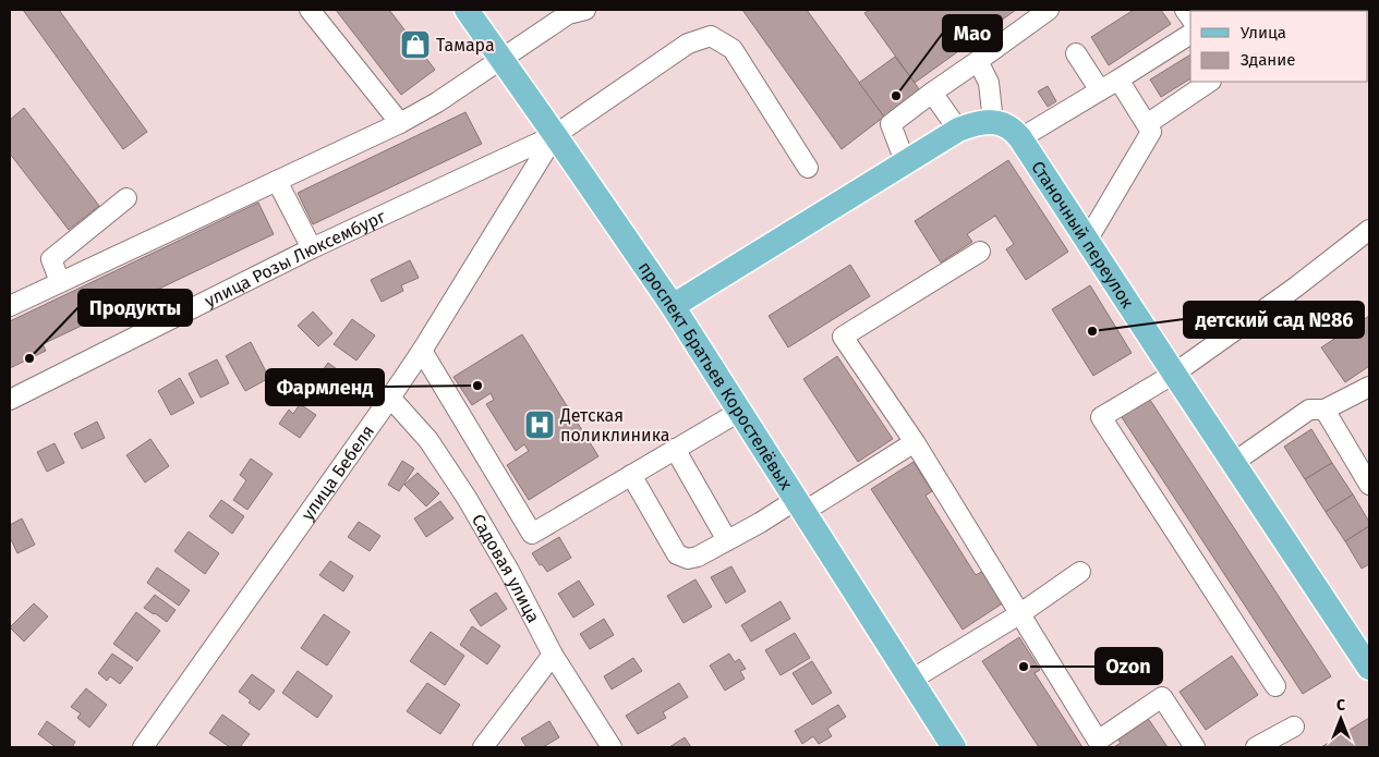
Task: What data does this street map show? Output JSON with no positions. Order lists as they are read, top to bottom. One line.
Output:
{"streets":{"main road":["Станочный переулок","проспект Братьев Коростелёвых"],"street":["улица Розы Люксембург","улица Бебеля","Садовая улица"]},"crossings":[["улица Розы Люксембург","проспект Братьев Коростелёвых"],["улица Розы Люксембург","улица Бебеля"],["проспект Братьев Коростелёвых","улица Бебеля"],["улица Бебеля","Садовая улица"]],"places":{"shop":["Тамара"],"other":["Мао","детский сад №86","Продукты","Фармленд","Ozon"],"hospital":["Детская поликлиника"]},"legend":["Улица","Здание"],"north":"top"}
